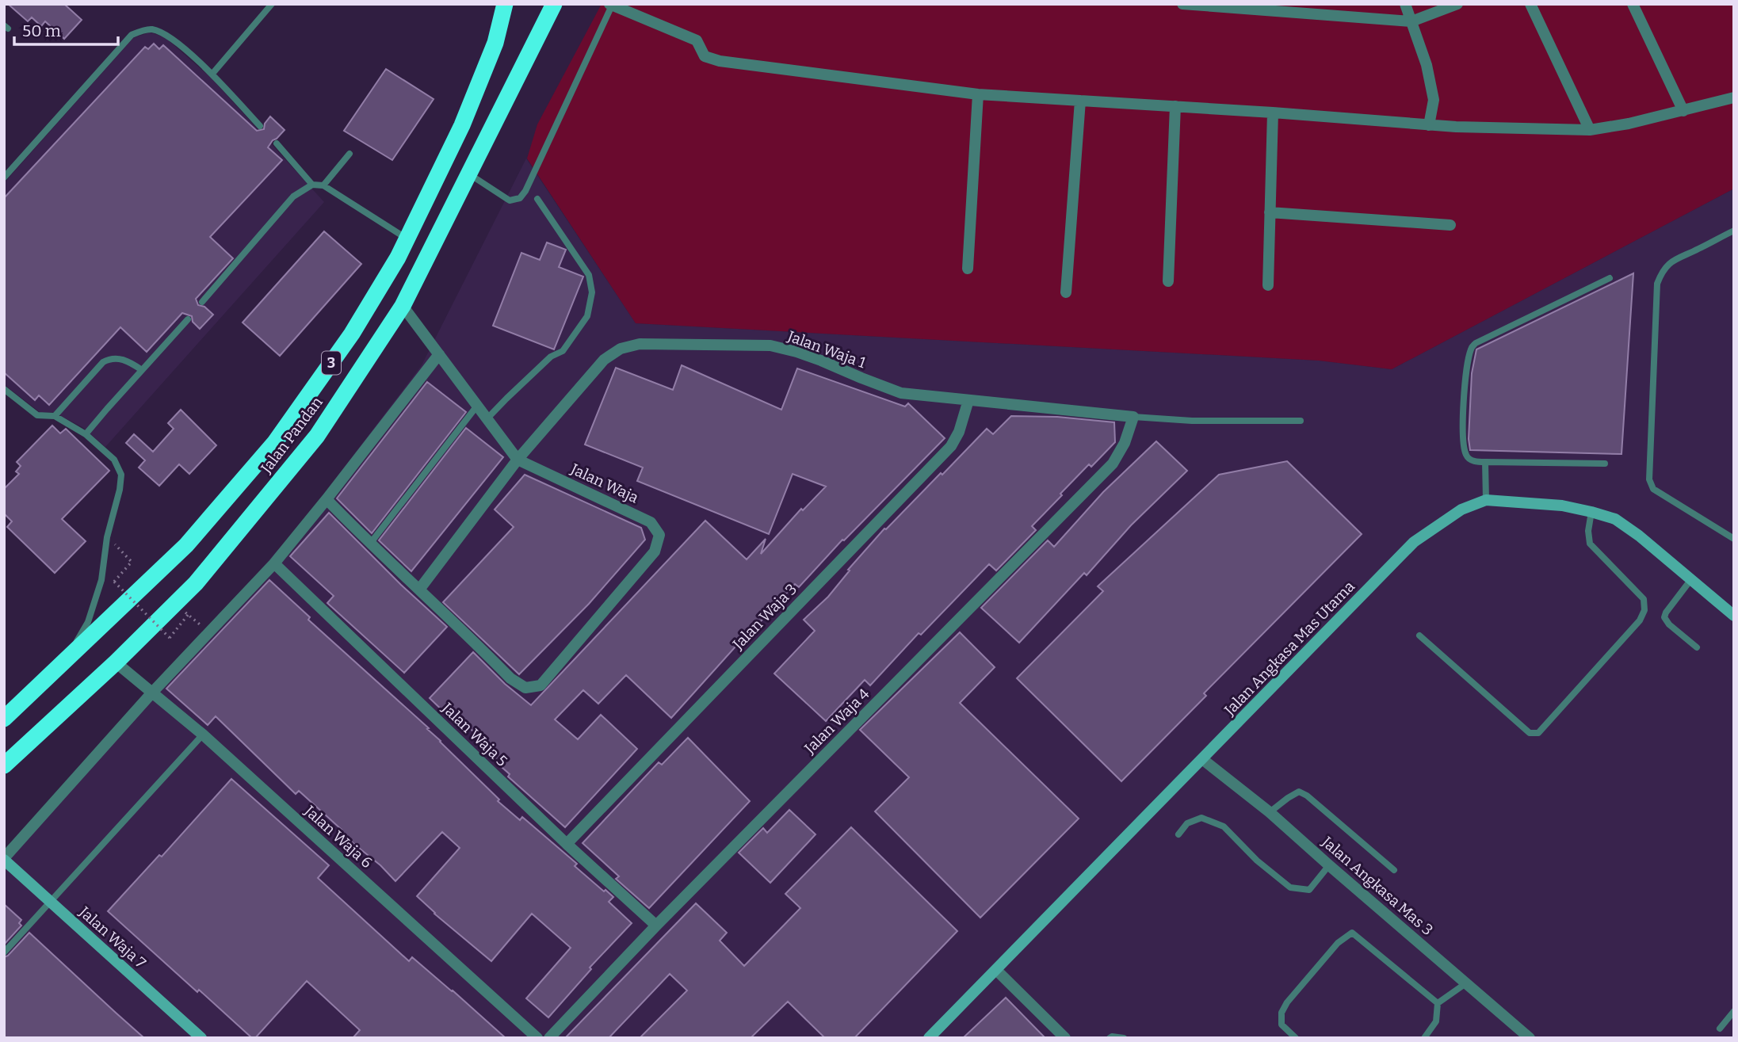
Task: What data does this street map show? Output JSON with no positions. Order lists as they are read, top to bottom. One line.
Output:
{"streets":{"highway":["3","Jalan Pandan"],"street":["Jalan Waja 1","Jalan Waja","Jalan Waja 3","Jalan Angkasa Mas Utama","Jalan Waja 4","Jalan Waja 5","Jalan Waja 6","Jalan Angkasa Mas 3","Jalan Waja 7"]},"crossings":[["Jalan Waja 1","Jalan Waja"],["Jalan Waja 1","Jalan Waja 3"],["Jalan Waja 1","Jalan Waja 4"],["Jalan Pandan","Jalan Waja"],["Jalan Pandan","Jalan Waja 6"],["Jalan Waja 3","Jalan Waja 5"],["Jalan Angkasa Mas Utama","Jalan Angkasa Mas 3"],["Jalan Waja 4","Jalan Waja 5"]],"scale_bar":"50 m"}
